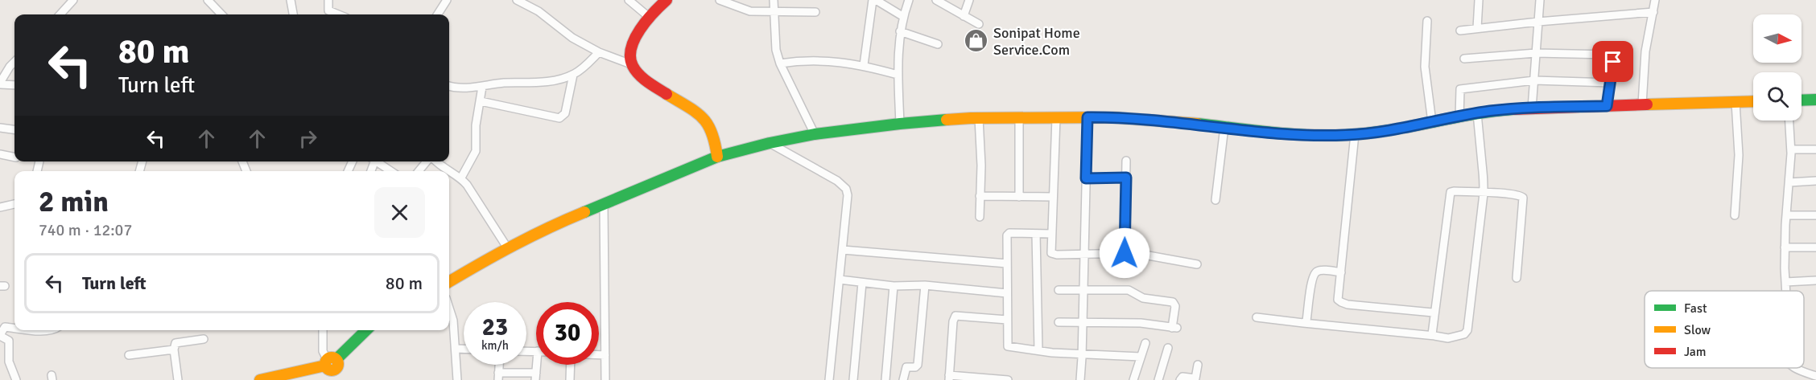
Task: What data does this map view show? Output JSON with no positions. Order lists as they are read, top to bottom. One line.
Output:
{"places":{"shop":["Sonipat Home Service.Com"]},"legend":["Fast","Slow","Jam"],"north":"right","page":{"turn":["80 m","Turn left"],"heading":["2 min","740 m · 12:07"],"list":[{"name":"Turn left","value":"80 m"}],"speed":"23 km/h","limit":"30"}}
